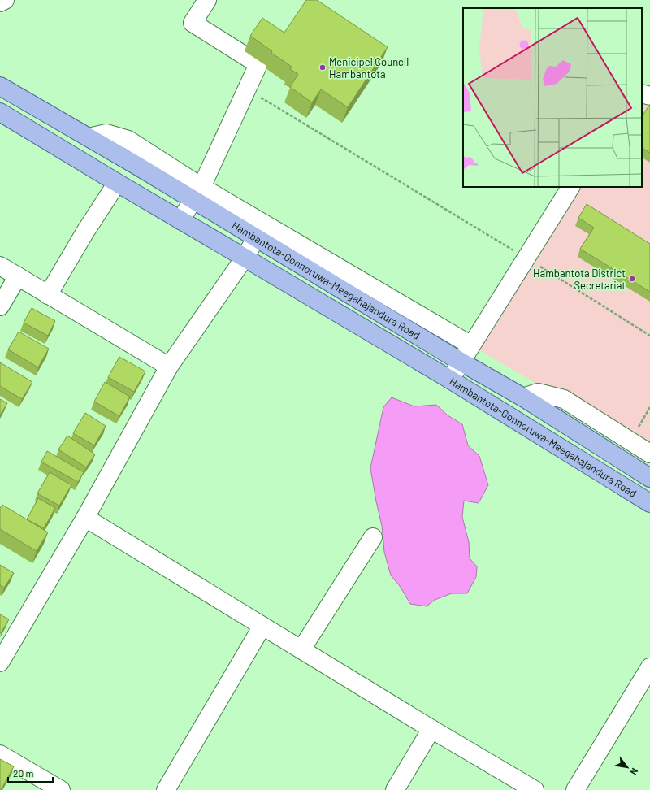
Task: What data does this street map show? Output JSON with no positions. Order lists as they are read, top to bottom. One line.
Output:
{"streets":{"main road":["Hambantota-Gonnoruwa-Meegahajandura Road"]},"places":["Menicipel Council Hambantota","Hambantota District Secretariat"],"scale_bar":"20 m","north":"bottom right"}
